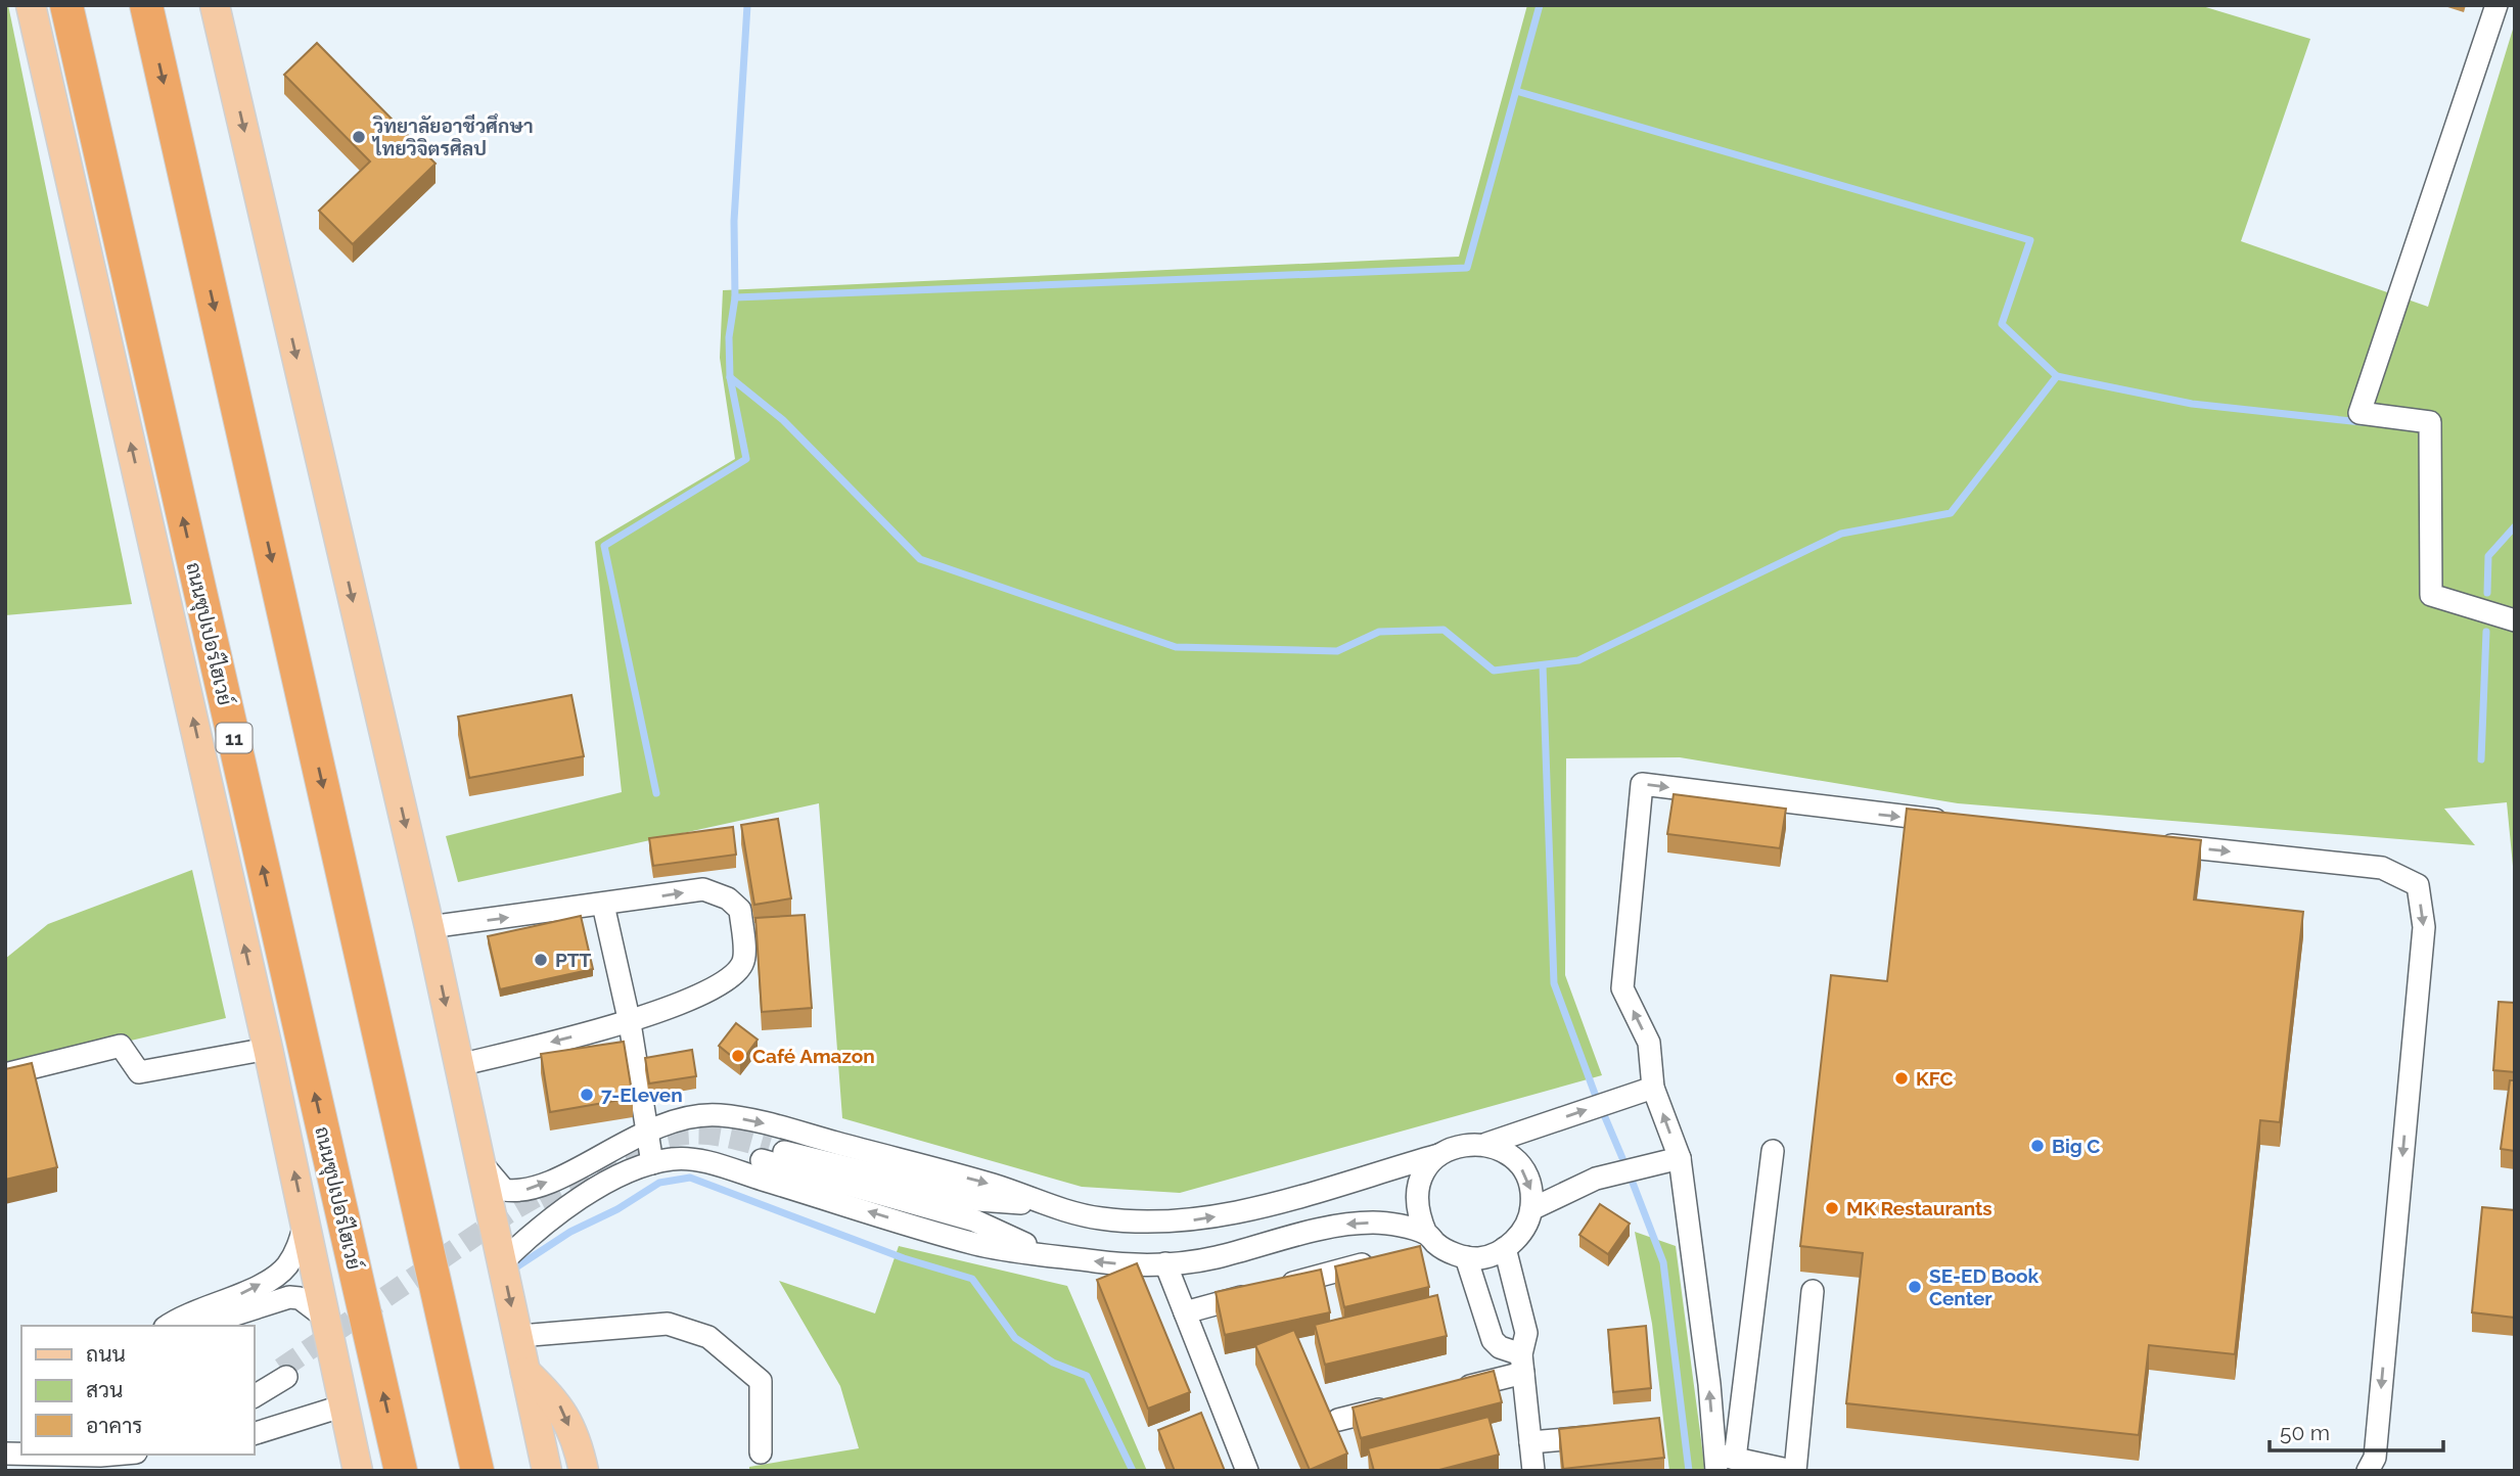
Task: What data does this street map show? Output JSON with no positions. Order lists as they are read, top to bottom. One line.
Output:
{"streets":{"highway":["ถนนซุปเปอร์ไฮเวย์","11"]},"places":["วิทยาลัยอาชีวศึกษา ไทยวิจิตรศิลป","PTT","Café Amazon","KFC","7-Eleven","Big C","MK Restaurants","SE-ED Book Center"],"legend":["ถนน","สวน","อาคาร"],"scale_bar":"50 m"}
